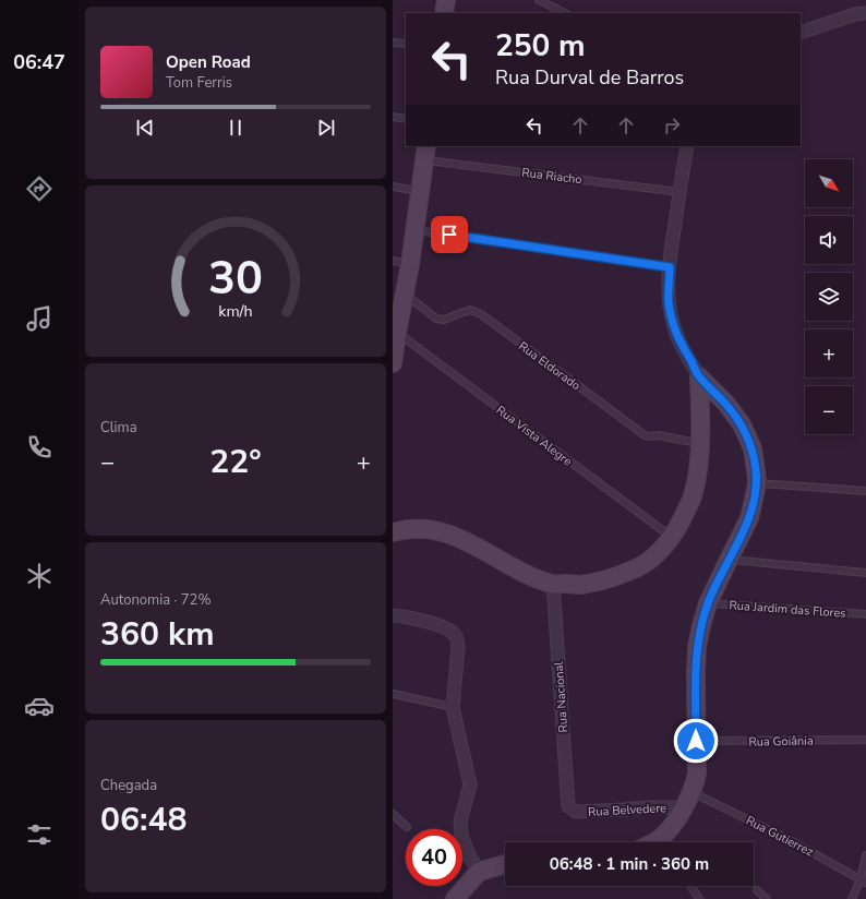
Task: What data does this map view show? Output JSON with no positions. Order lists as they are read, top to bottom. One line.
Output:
{"streets":{"street":["Rua Nacional","Rua Belvedere"],"lane":["Rua Riacho","Rua Eldorado","Rua Vista Alegre","Rua Jardim das Flores","Rua Goiânia","Rua Gutierrez"]},"crossings":[["Rua Nacional","Rua Belvedere"],["Rua Belvedere","Rua Gutierrez"]],"north":"bottom right","page":{"tabs":"06:47","turn":["250 m","Rua Durval de Barros"],"song":["Open Road","Tom Ferris"],"map_buttons":["+","−"],"tile":["Clima",["Autonomia · 72%","360 km"],["Chegada","06:48"]],"heat":["−","22°","+"],"limit":"40","trip":"06:48 · 1 min · 360 m","gauge":["30","km/h"]}}
